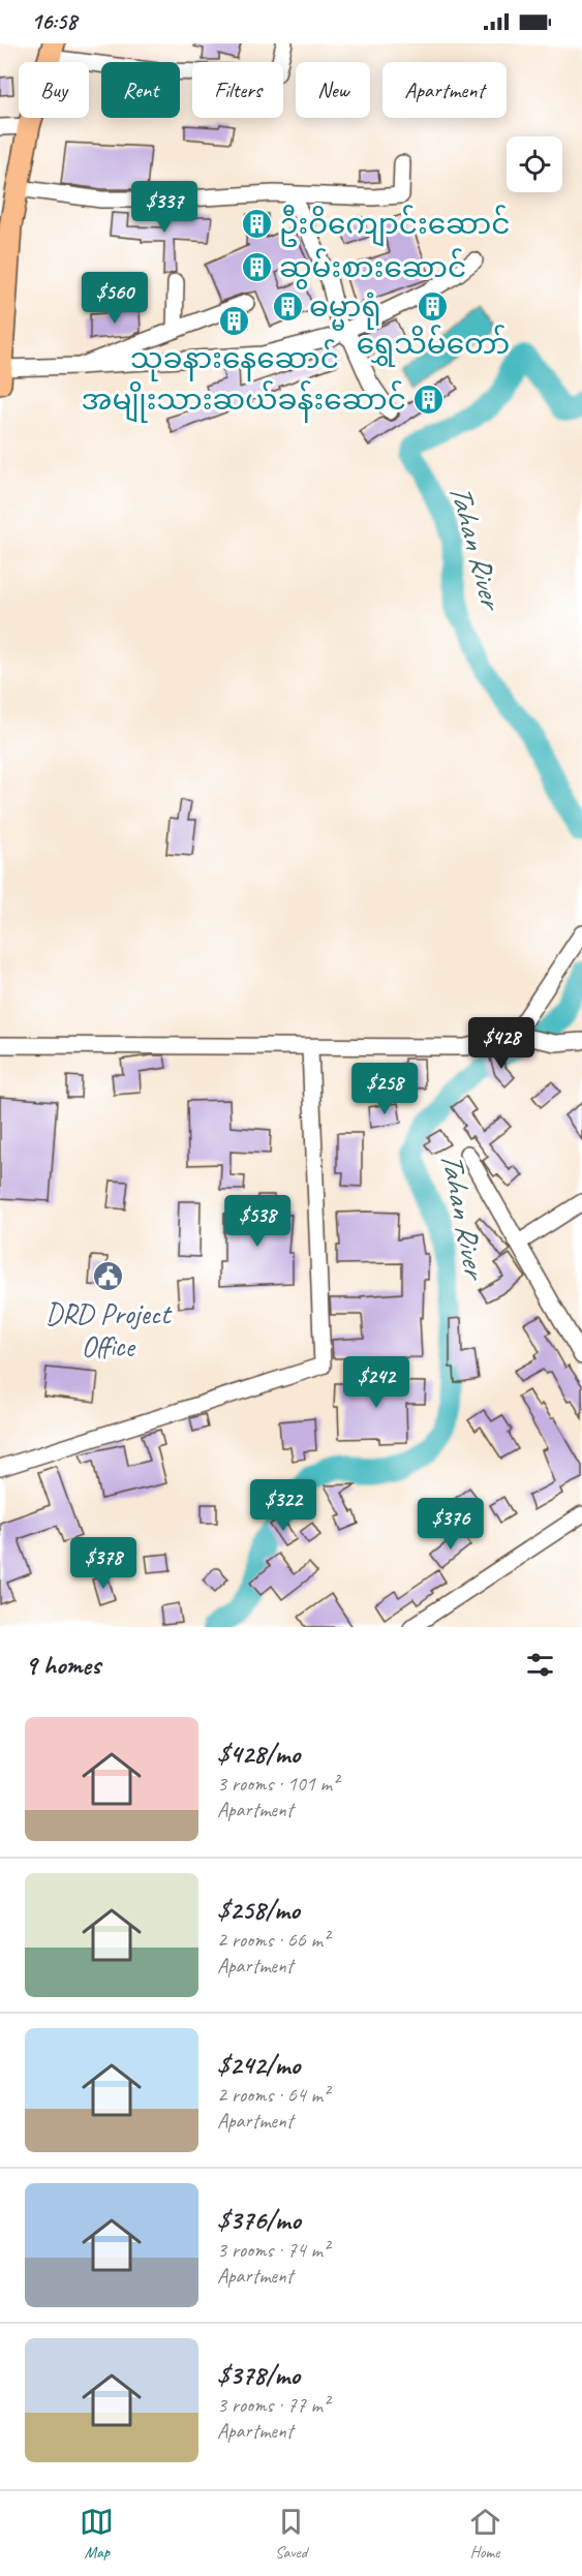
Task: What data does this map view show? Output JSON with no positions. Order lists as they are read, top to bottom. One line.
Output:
{"water":["Tahan River"],"places":{"building":["ဦးဝိကျောင်းဆောင်","ဆွမ်းစားဆောင်","ဓမ္မာရုံ","ရွှေသိမ်တော်","သုခနားနေဆောင်","အမျိုးသားဆယ်ခန်းဆောင်"],"public building":["DRD Project Office"]},"page":{"status":"16:58","chip":["Buy","Rent","Filters","New","Apartment"],"price":["$337","$560","$428","$258","$538","$242","$322","$376","$378"],"heading":"9 homes","list":[{"name":"$428/mo","note":"3 rooms · 101 m² · Apartment"},{"name":"$258/mo","note":"2 rooms · 66 m² · Apartment"},{"name":"$242/mo","note":"2 rooms · 64 m² · Apartment"},{"name":"$376/mo","note":"3 rooms · 74 m² · Apartment"},{"name":"$378/mo","note":"3 rooms · 77 m² · Apartment"}],"tabs":["Map","Saved","Home"]}}
